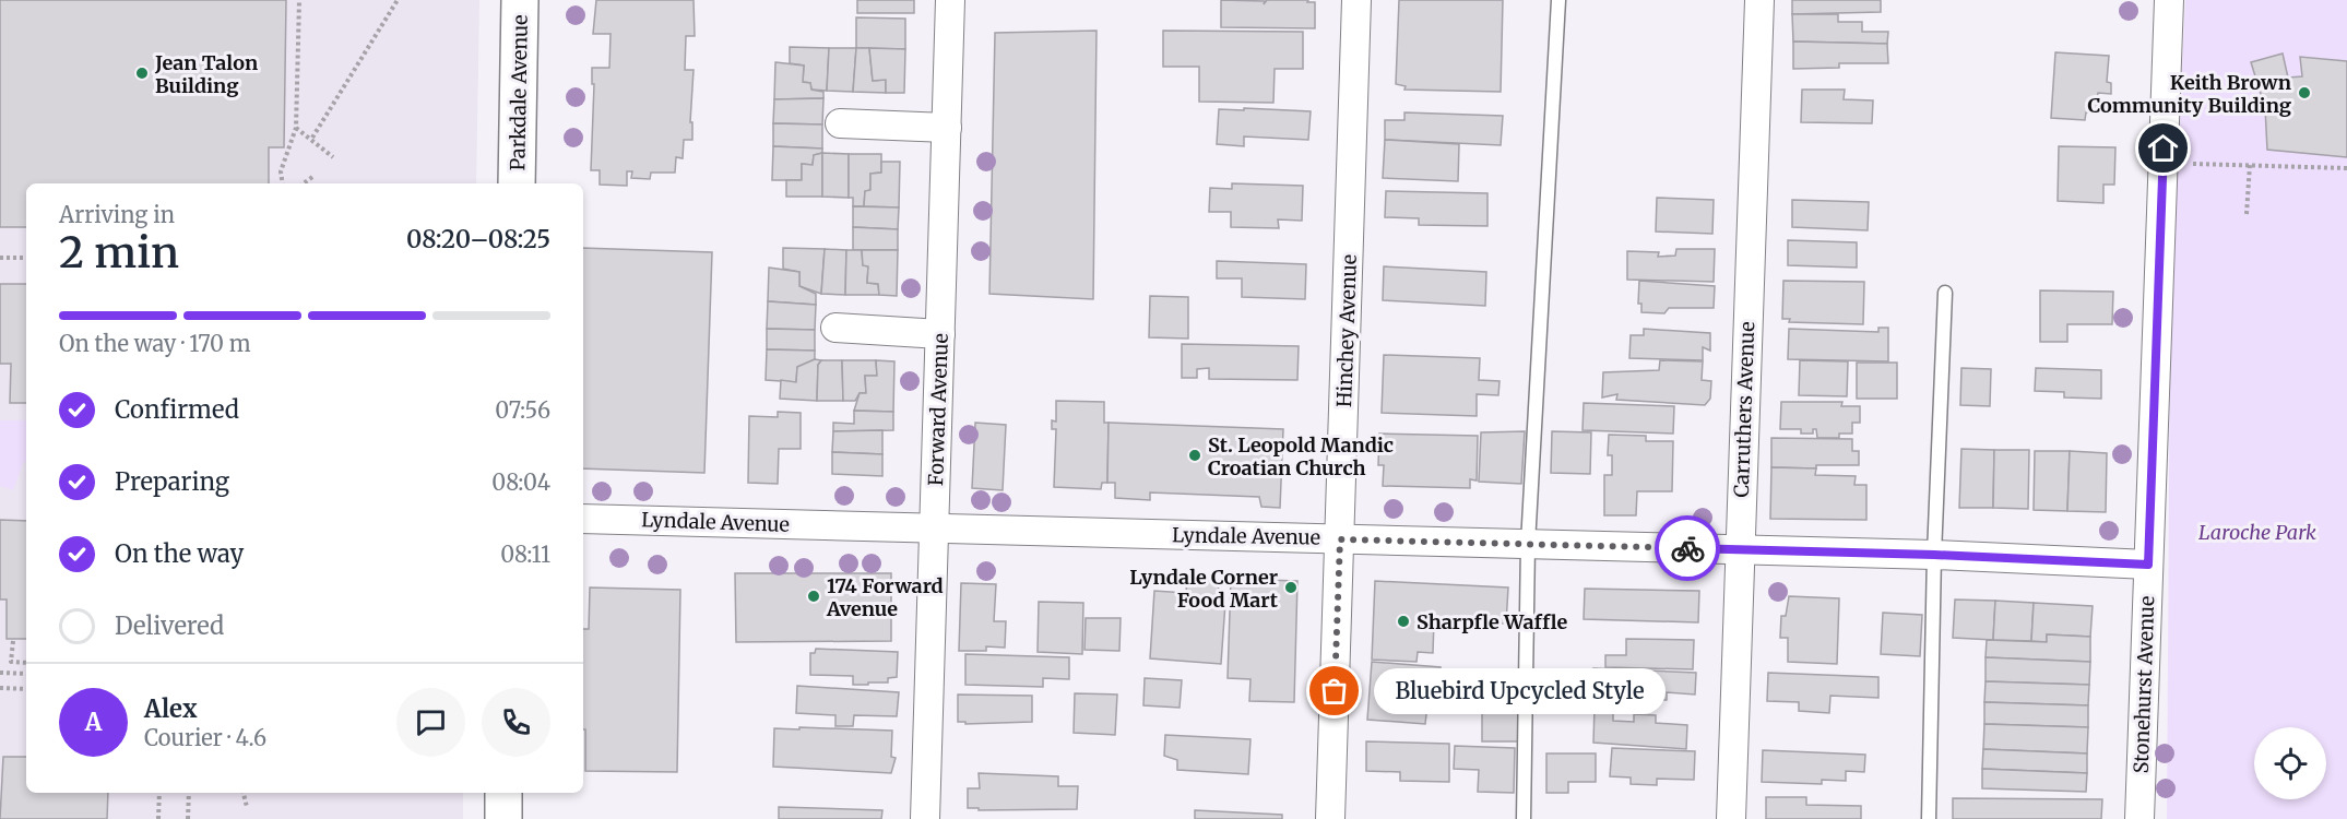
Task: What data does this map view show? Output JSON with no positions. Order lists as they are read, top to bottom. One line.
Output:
{"streets":{"main road":["Parkdale Avenue"],"street":["Hinchey Avenue","Forward Avenue","Carruthers Avenue","Lyndale Avenue","Stonehurst Avenue"]},"crossings":[["Hinchey Avenue","Lyndale Avenue"],["Forward Avenue","Lyndale Avenue"],["Carruthers Avenue","Lyndale Avenue"],["Lyndale Avenue","Stonehurst Avenue"]],"parks":["Laroche Park"],"places":["Jean Talon Building","Keith Brown Community Building","St. Leopold Mandic Croatian Church","Lyndale Corner Food Mart","174 Forward Avenue","Sharpfle Waffle","Bluebird Upcycled Style"],"page":{"heading":["2 min","Arriving in","08:20–08:25"],"panel":["Alex","Courier · 4.6"],"bar":"On the way · 170 m","list":[["Confirmed","07:56"],["Preparing","08:04"],["On the way","08:11"],"Delivered"],"bubble":"Bluebird Upcycled Style","round":"A"}}
